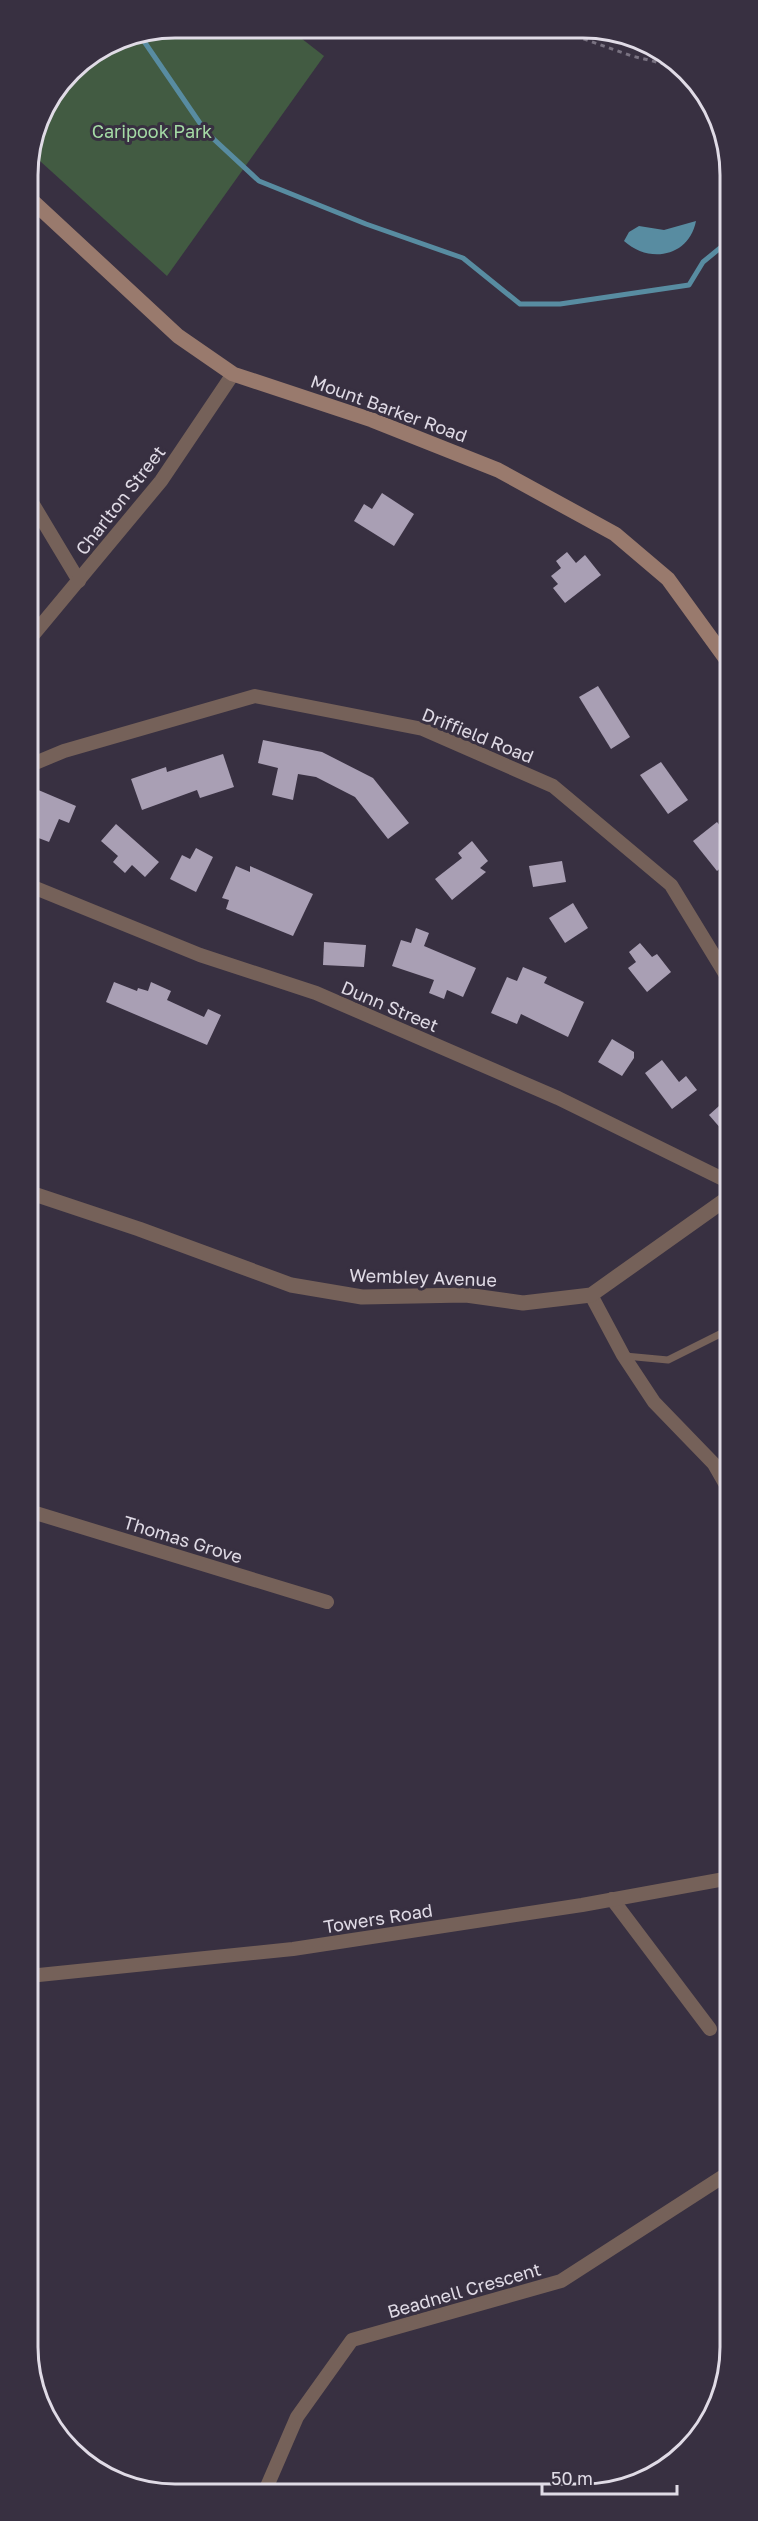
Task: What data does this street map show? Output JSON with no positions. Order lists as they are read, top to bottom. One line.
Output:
{"streets":{"main road":["Mount Barker Road"],"street":["Charlton Street","Driffield Road","Dunn Street","Wembley Avenue","Thomas Grove","Towers Road","Beadnell Crescent"]},"crossings":[["Mount Barker Road","Charlton Street"]],"parks":["Caripook Park"],"scale_bar":"50 m"}
